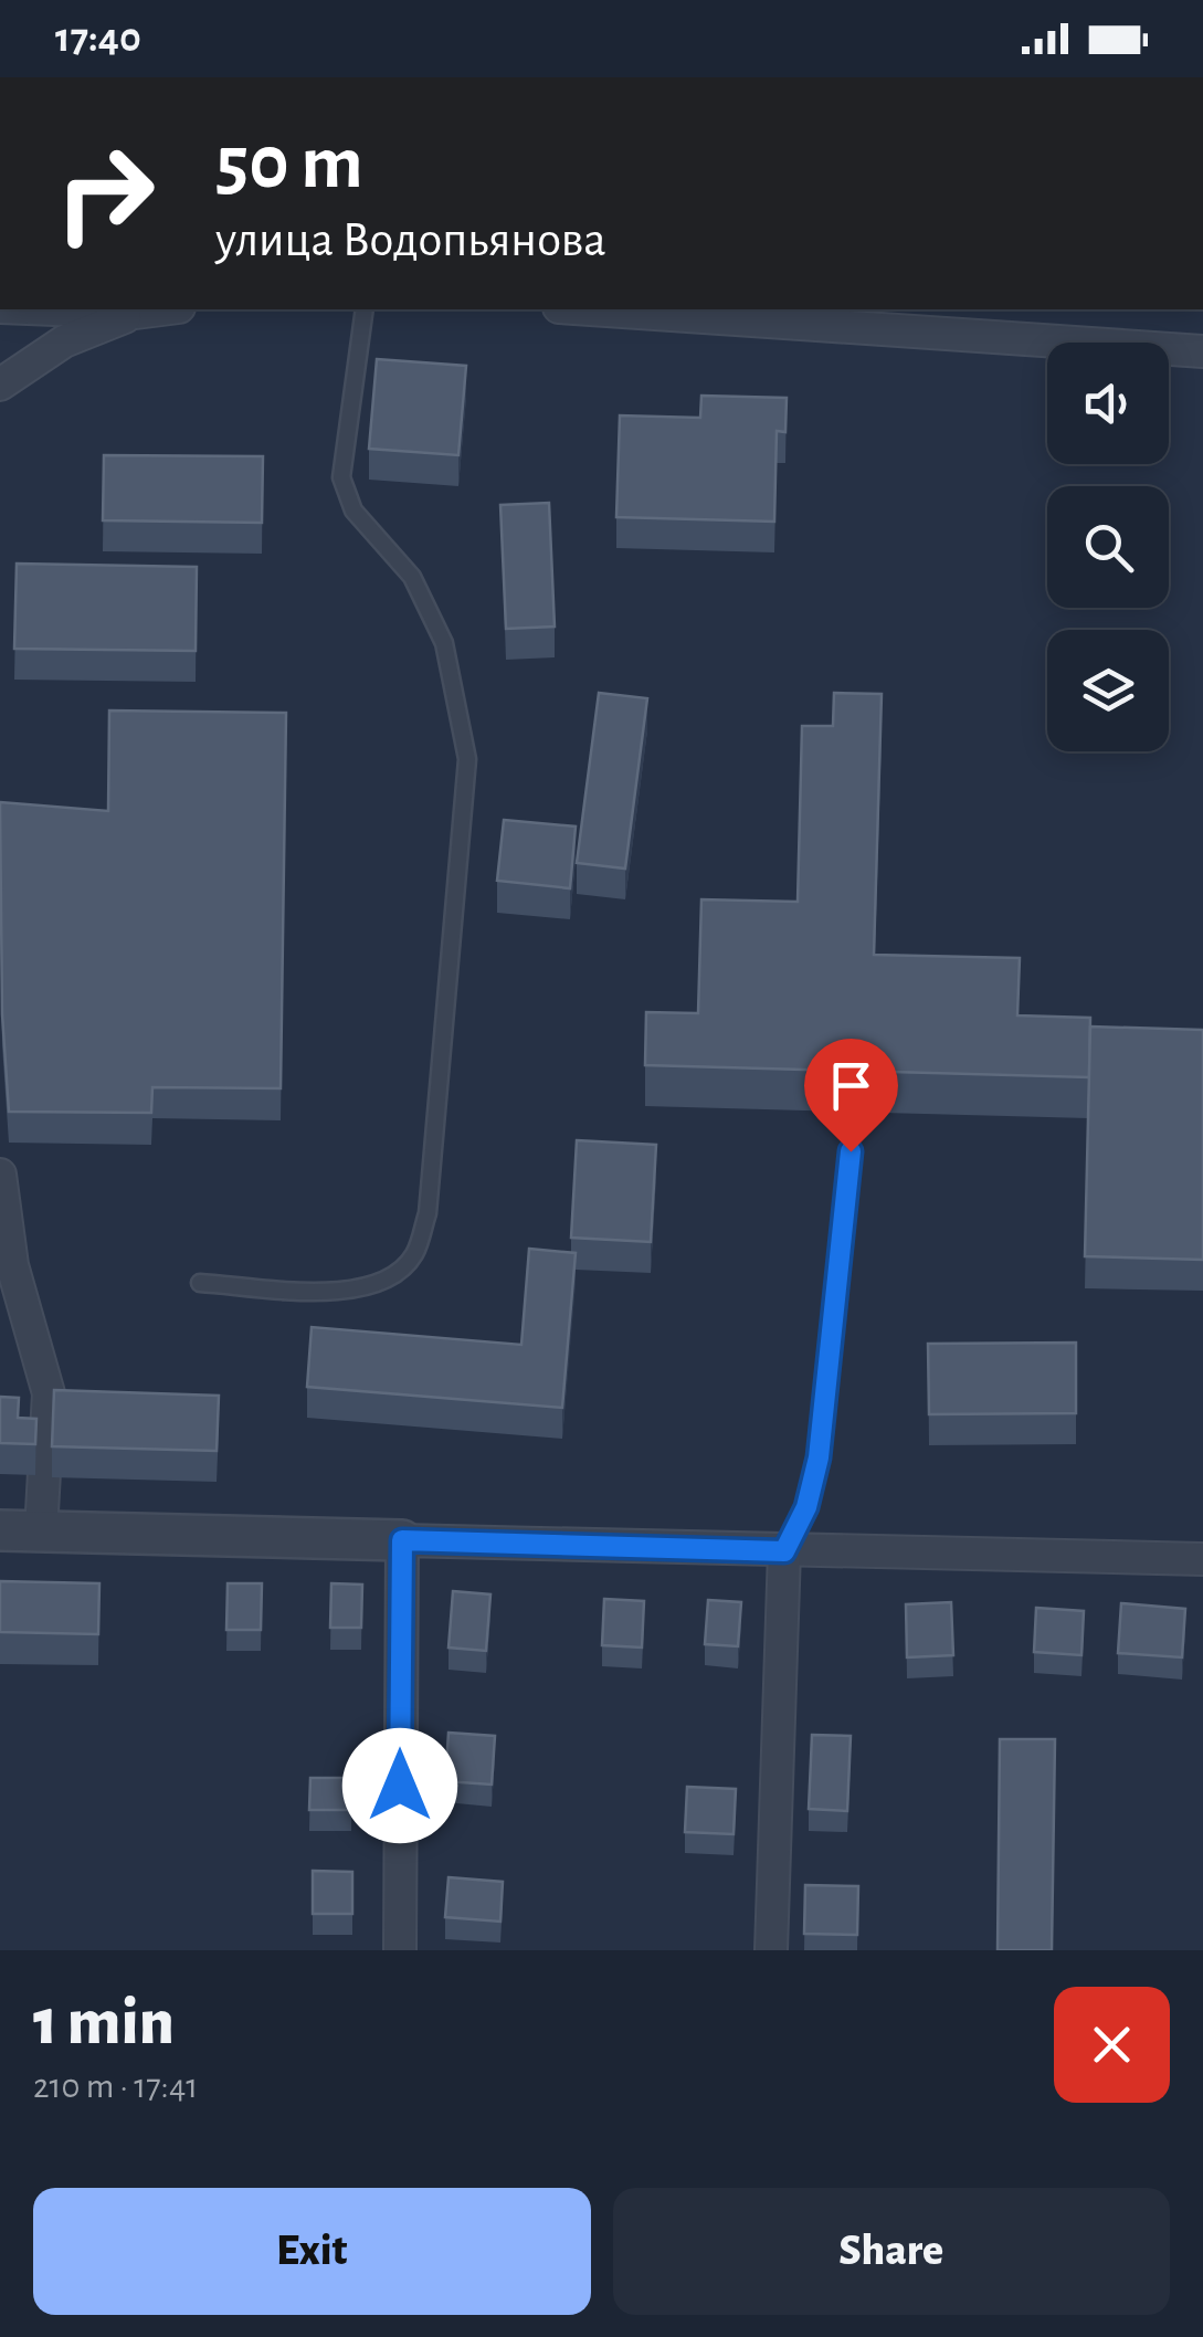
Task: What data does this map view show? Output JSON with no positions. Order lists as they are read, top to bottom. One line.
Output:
{"page":{"status":"17:40","turn":["50 m","улица Водопьянова"],"heading":["1 min","210 m · 17:41"],"buttons":["Exit","Share"]}}
